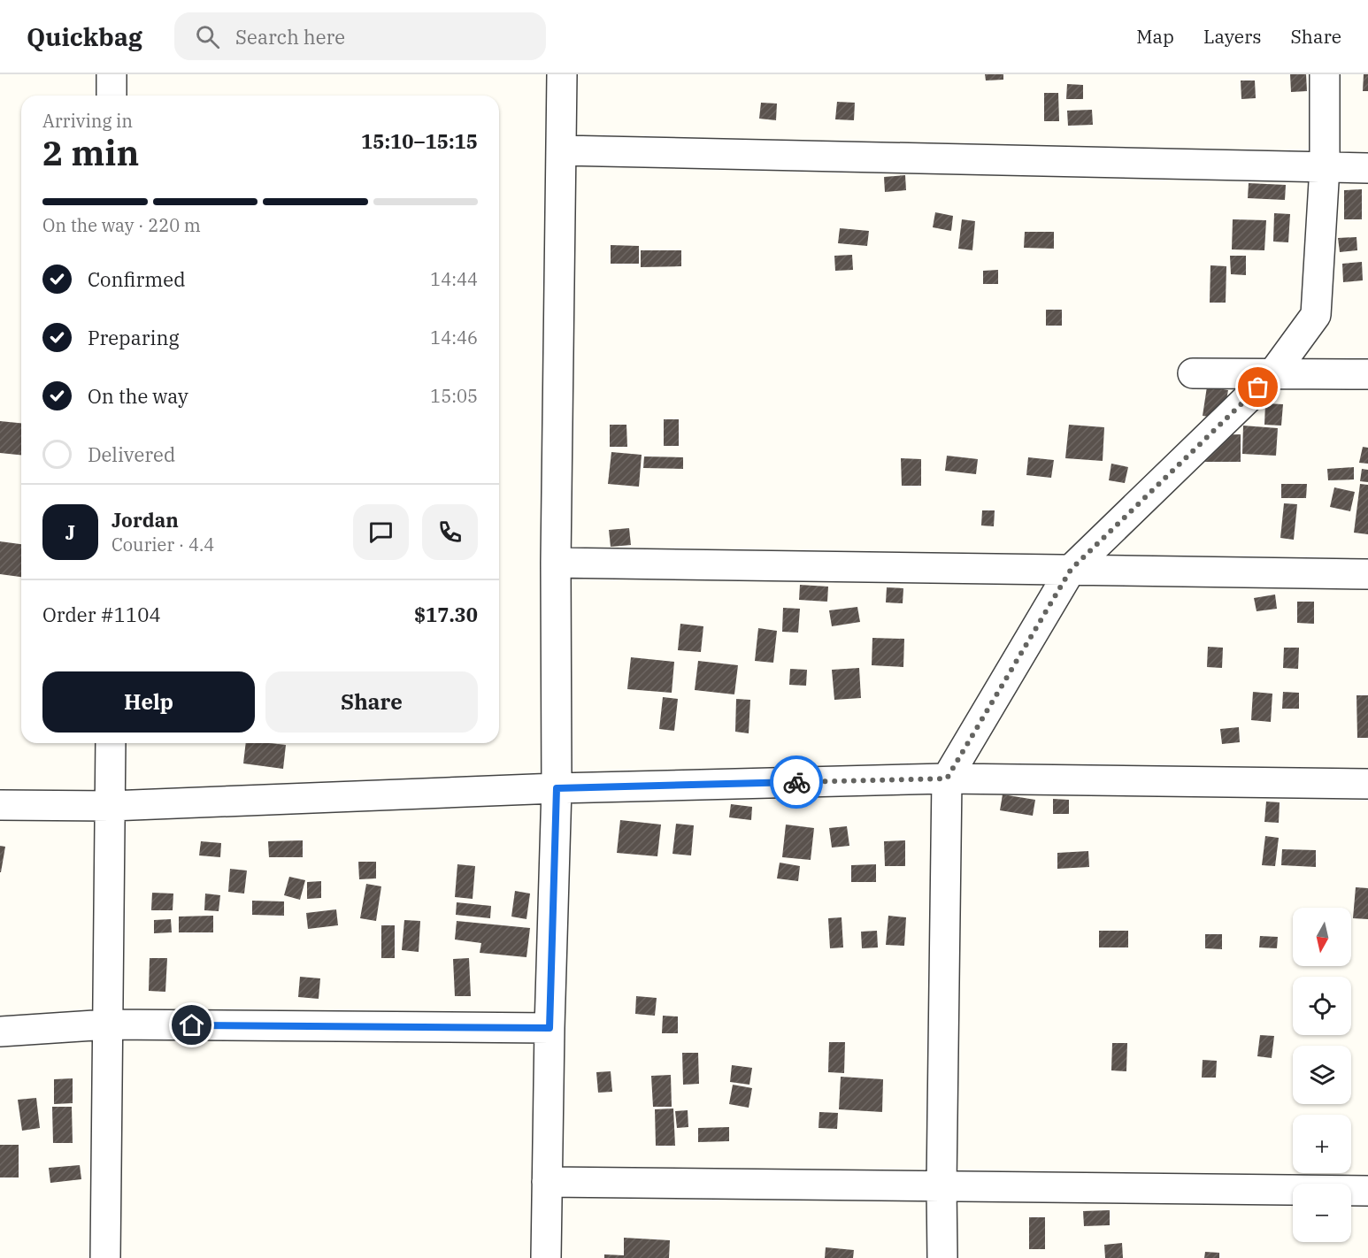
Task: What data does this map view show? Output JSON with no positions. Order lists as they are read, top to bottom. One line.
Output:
{"north":"bottom","page":{"header":"Quickbag","search":"Search here","nav":["Map","Layers","Share"],"heading":["2 min","Arriving in","15:10–15:15"],"panel":["Jordan","Courier · 4.4","Order #1104","$17.30"],"bar":"On the way · 220 m","list":[["Confirmed","14:44"],["Preparing","14:46"],["On the way","15:05"],"Delivered"],"round":"J","buttons":["Help","Share"],"map_buttons":["+","−"]}}
